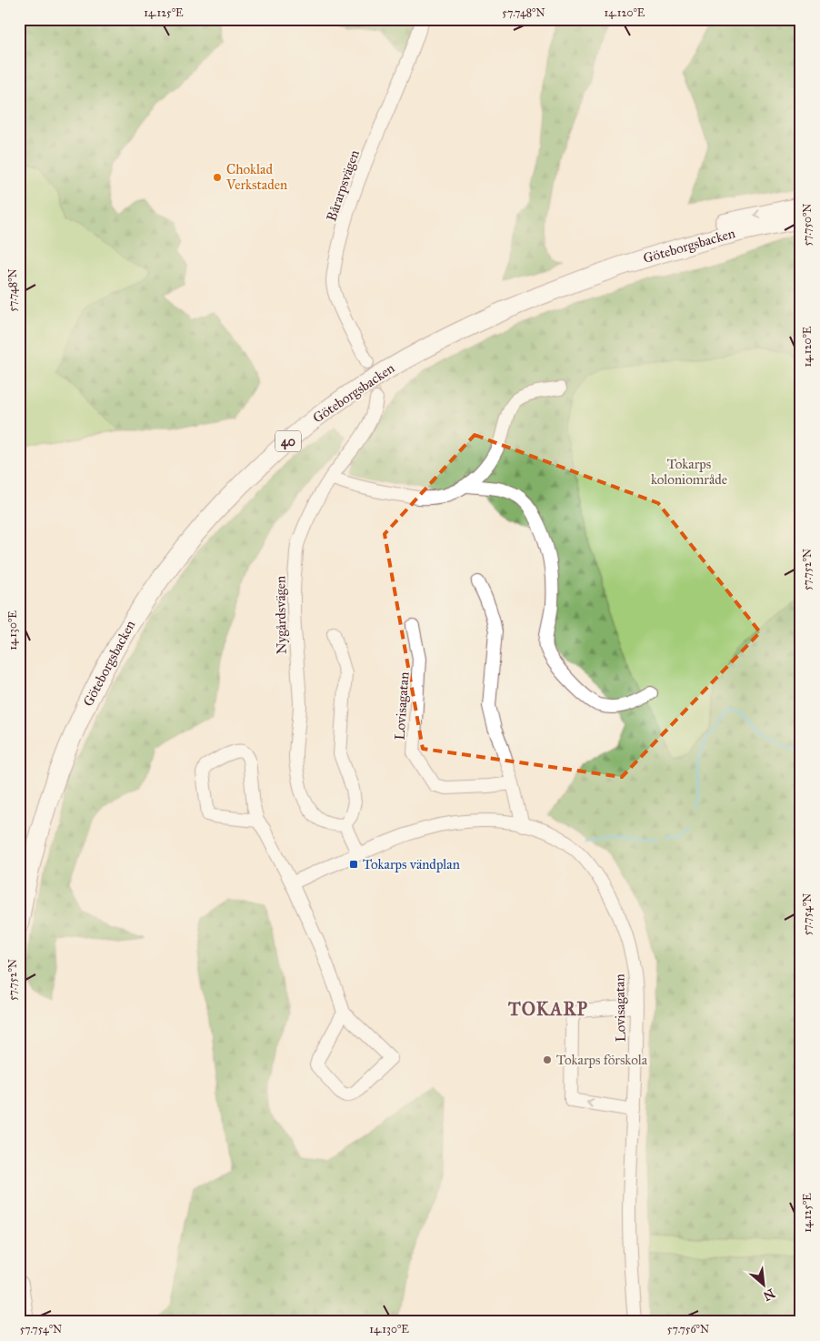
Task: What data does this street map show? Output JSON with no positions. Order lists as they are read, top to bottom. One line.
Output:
{"streets":{"highway":["Göteborgsbacken","40"],"street":["Bårarpsvägen","Nygårdsvägen","Lovisagatan"]},"districts":["TOKARP"],"parks":["Tokarps koloniområde"],"places":{"other":["Choklad Verkstaden","Tokarps förskola"],"transit":["Tokarps vändplan"]},"north":"bottom right","coordinates":["14.125°E","57.748°N","14.120°E","57.750°N","57.752°N","14.130°E","57.754°N","57.756°N"]}
